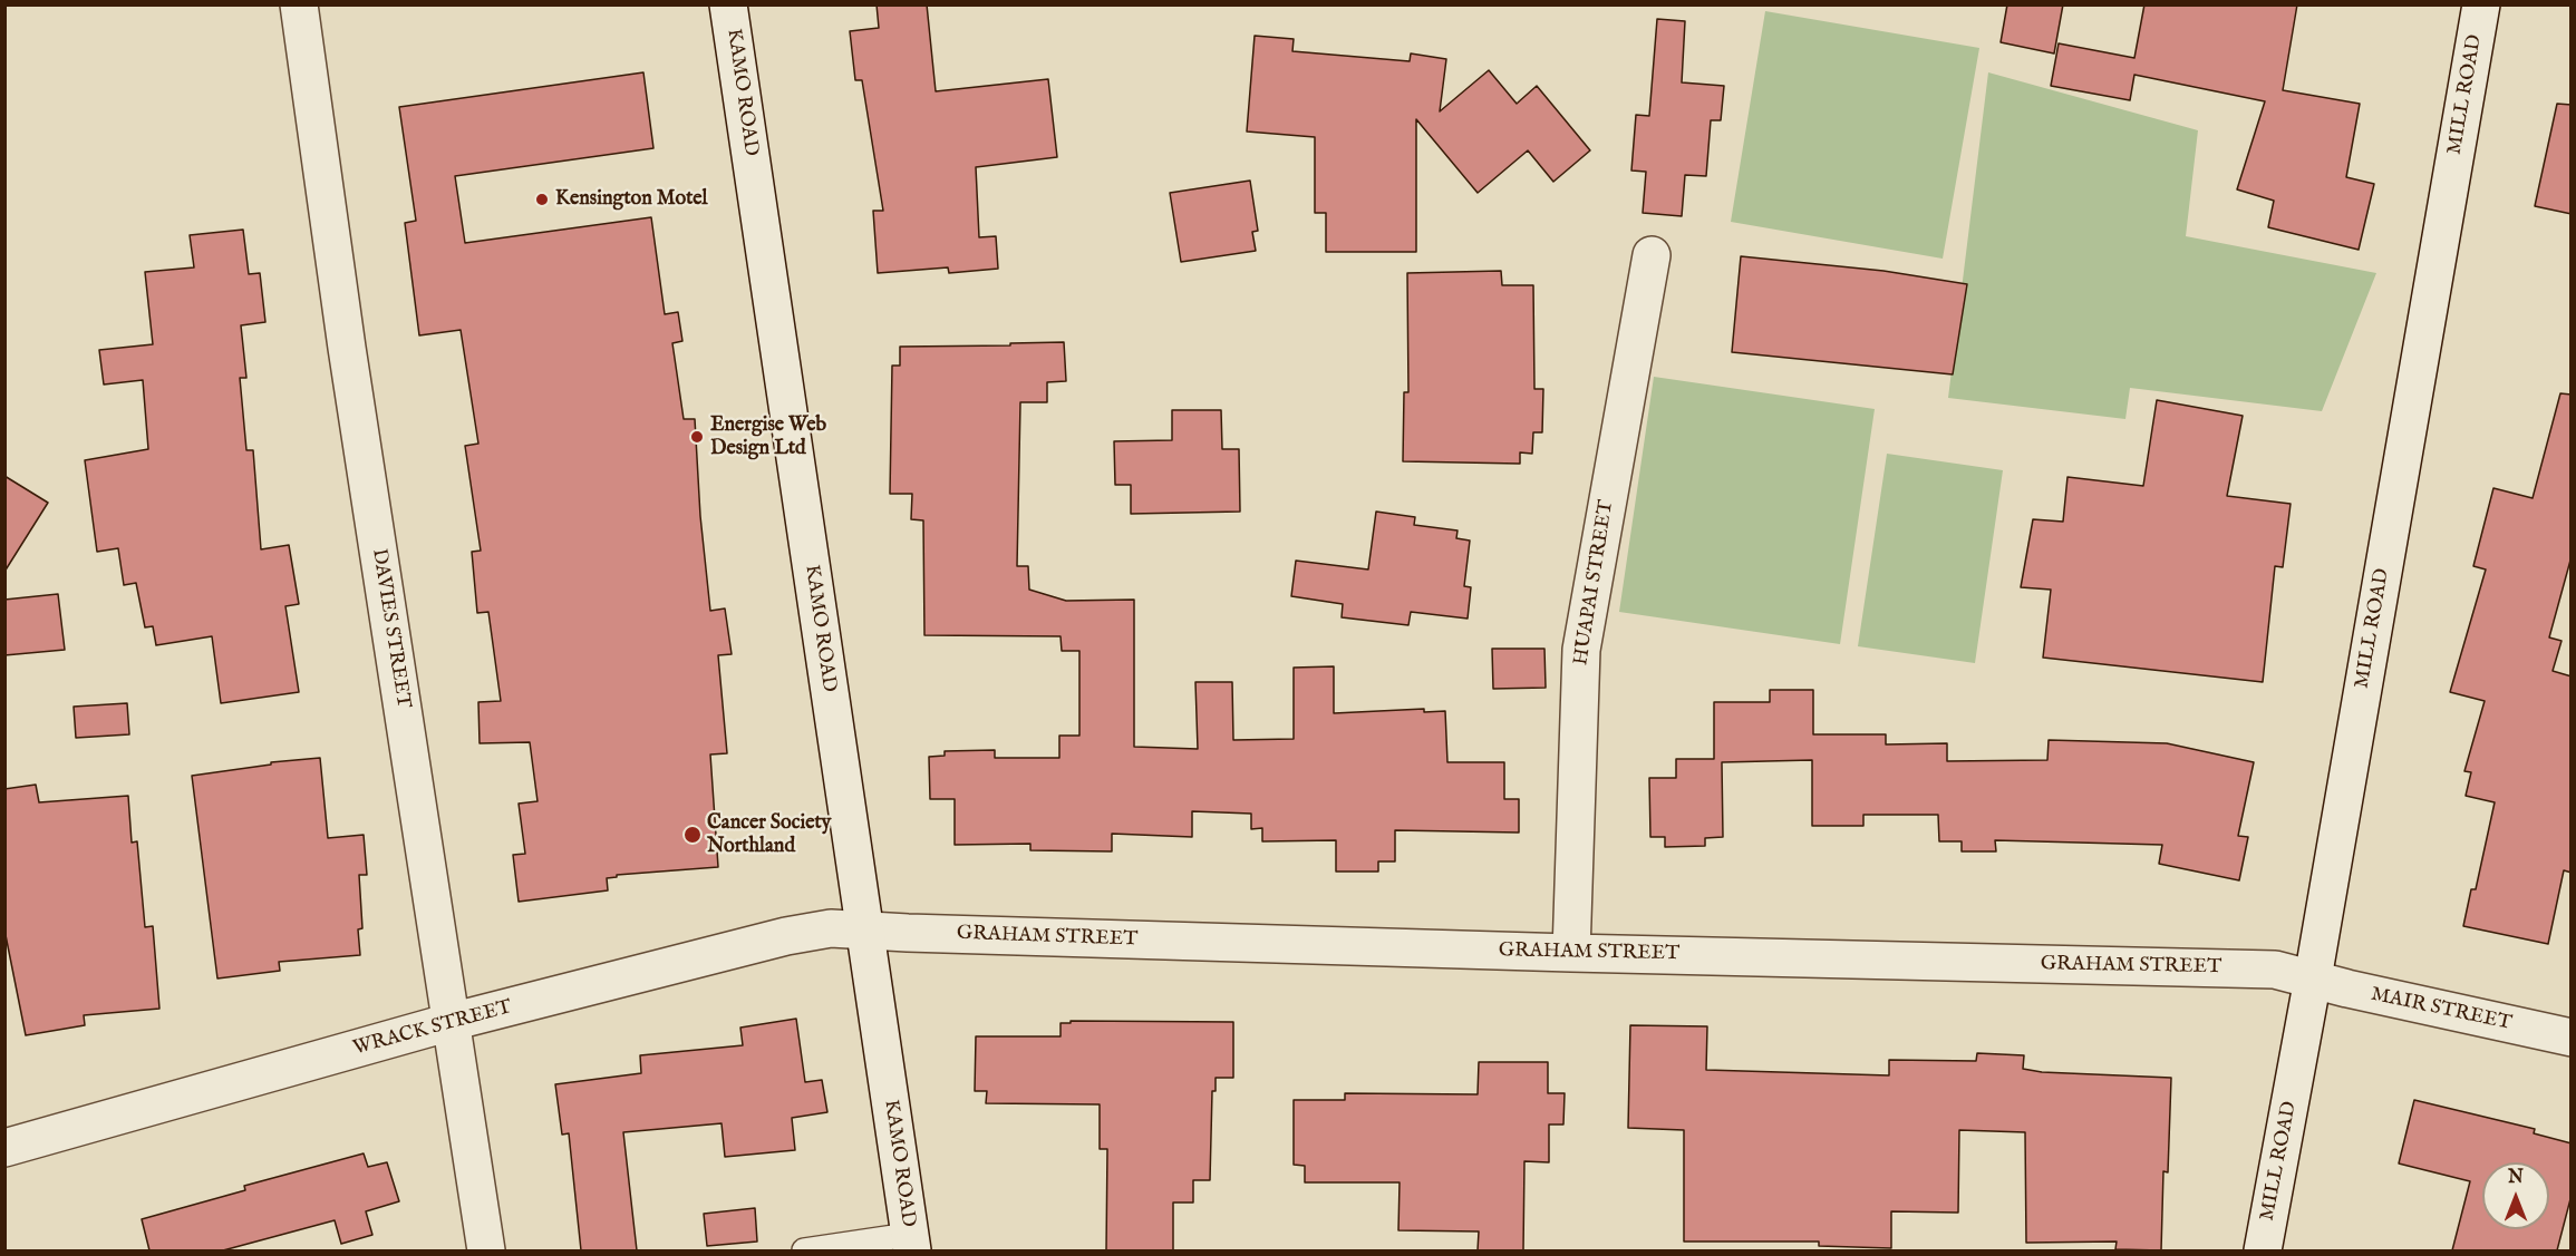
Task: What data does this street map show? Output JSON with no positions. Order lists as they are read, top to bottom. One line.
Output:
{"streets":{"street":["KAMO ROAD","MILL ROAD","HUAPAI STREET","DAVIES STREET","GRAHAM STREET","MAIR STREET","WRACK STREET"]},"crossings":[["KAMO ROAD","GRAHAM STREET"],["KAMO ROAD","WRACK STREET"],["MILL ROAD","GRAHAM STREET"],["MILL ROAD","MAIR STREET"],["HUAPAI STREET","GRAHAM STREET"],["DAVIES STREET","WRACK STREET"],["GRAHAM STREET","MAIR STREET"],["GRAHAM STREET","WRACK STREET"]],"places":["Kensington Motel","Energise Web Design Ltd","Cancer Society Northland"],"north":"top"}
